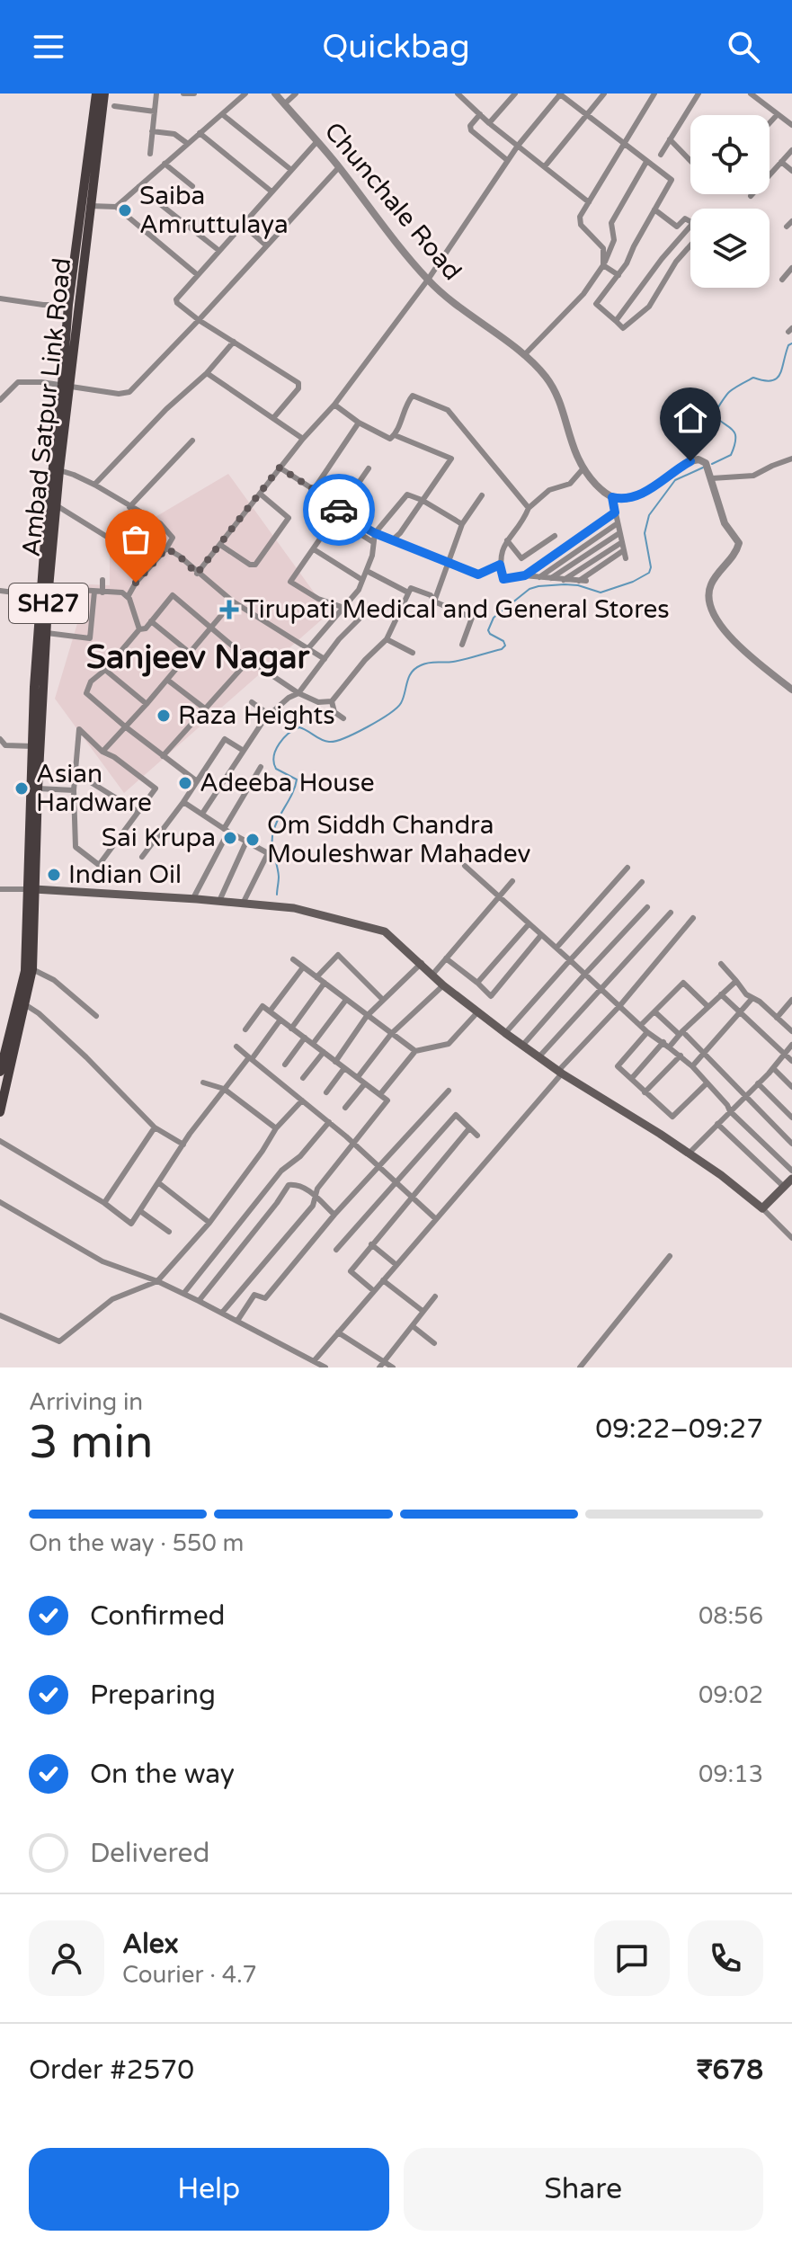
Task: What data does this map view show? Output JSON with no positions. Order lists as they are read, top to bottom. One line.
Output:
{"streets":{"main road":["Ambad Satpur Link Road","SH27"],"street":["Chunchale Road"]},"districts":["Sanjeev Nagar"],"places":{"other":["Saiba Amruttulaya","Raza Heights","Adeeba House","Asian Hardware","Sai Krupa","Om Siddh Chandra Mouleshwar Mahadev","Indian Oil"],"health":["Tirupati Medical and General Stores"]},"page":{"header":"Quickbag","heading":["3 min","Arriving in","09:22–09:27"],"panel":["Alex","Courier · 4.7","Order #2570","₹678"],"bar":"On the way · 550 m","list":[["Confirmed","08:56"],["Preparing","09:02"],["On the way","09:13"],"Delivered"],"buttons":["Help","Share"]}}
